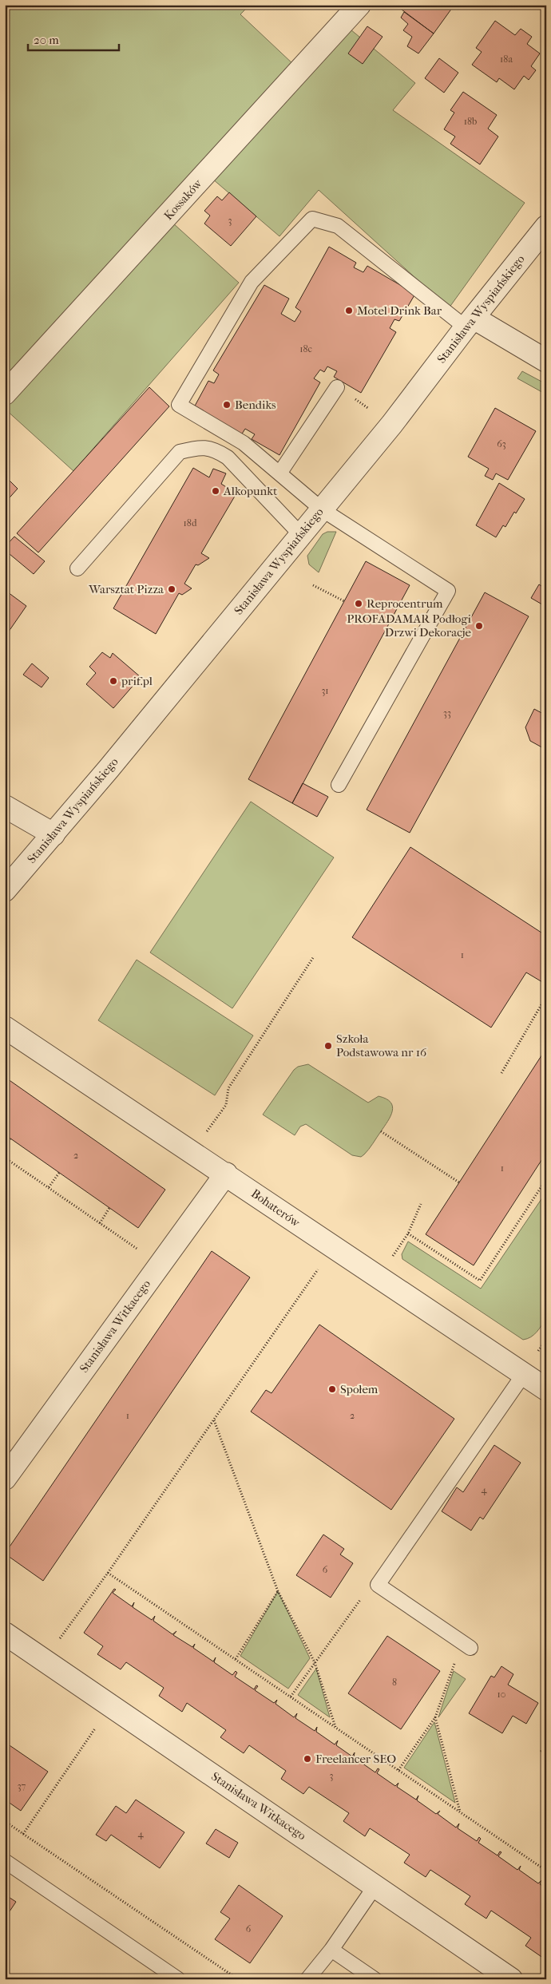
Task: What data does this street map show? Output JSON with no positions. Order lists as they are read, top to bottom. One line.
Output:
{"streets":{"street":["Kossaków","Stanisława Wyspiańskiego","Bohaterów","Stanisława Witkacego"]},"crossings":[["Bohaterów","Stanisława Witkacego"]],"places":["Motel Drink Bar","Bendiks","Alkopunkt","Warsztat Pizza","Reprocentrum","PROFADAMAR Podłogi Drzwi Dekoracje","prif.pl","Szkoła Podstawowa nr 16","Społem","Freelancer SEO"],"house_numbers":["18a","18b","3","18c","63","18d","31","33","1","2","1","1","2","4","6","8","10","3","37","4","6"],"scale_bar":"20 m"}
